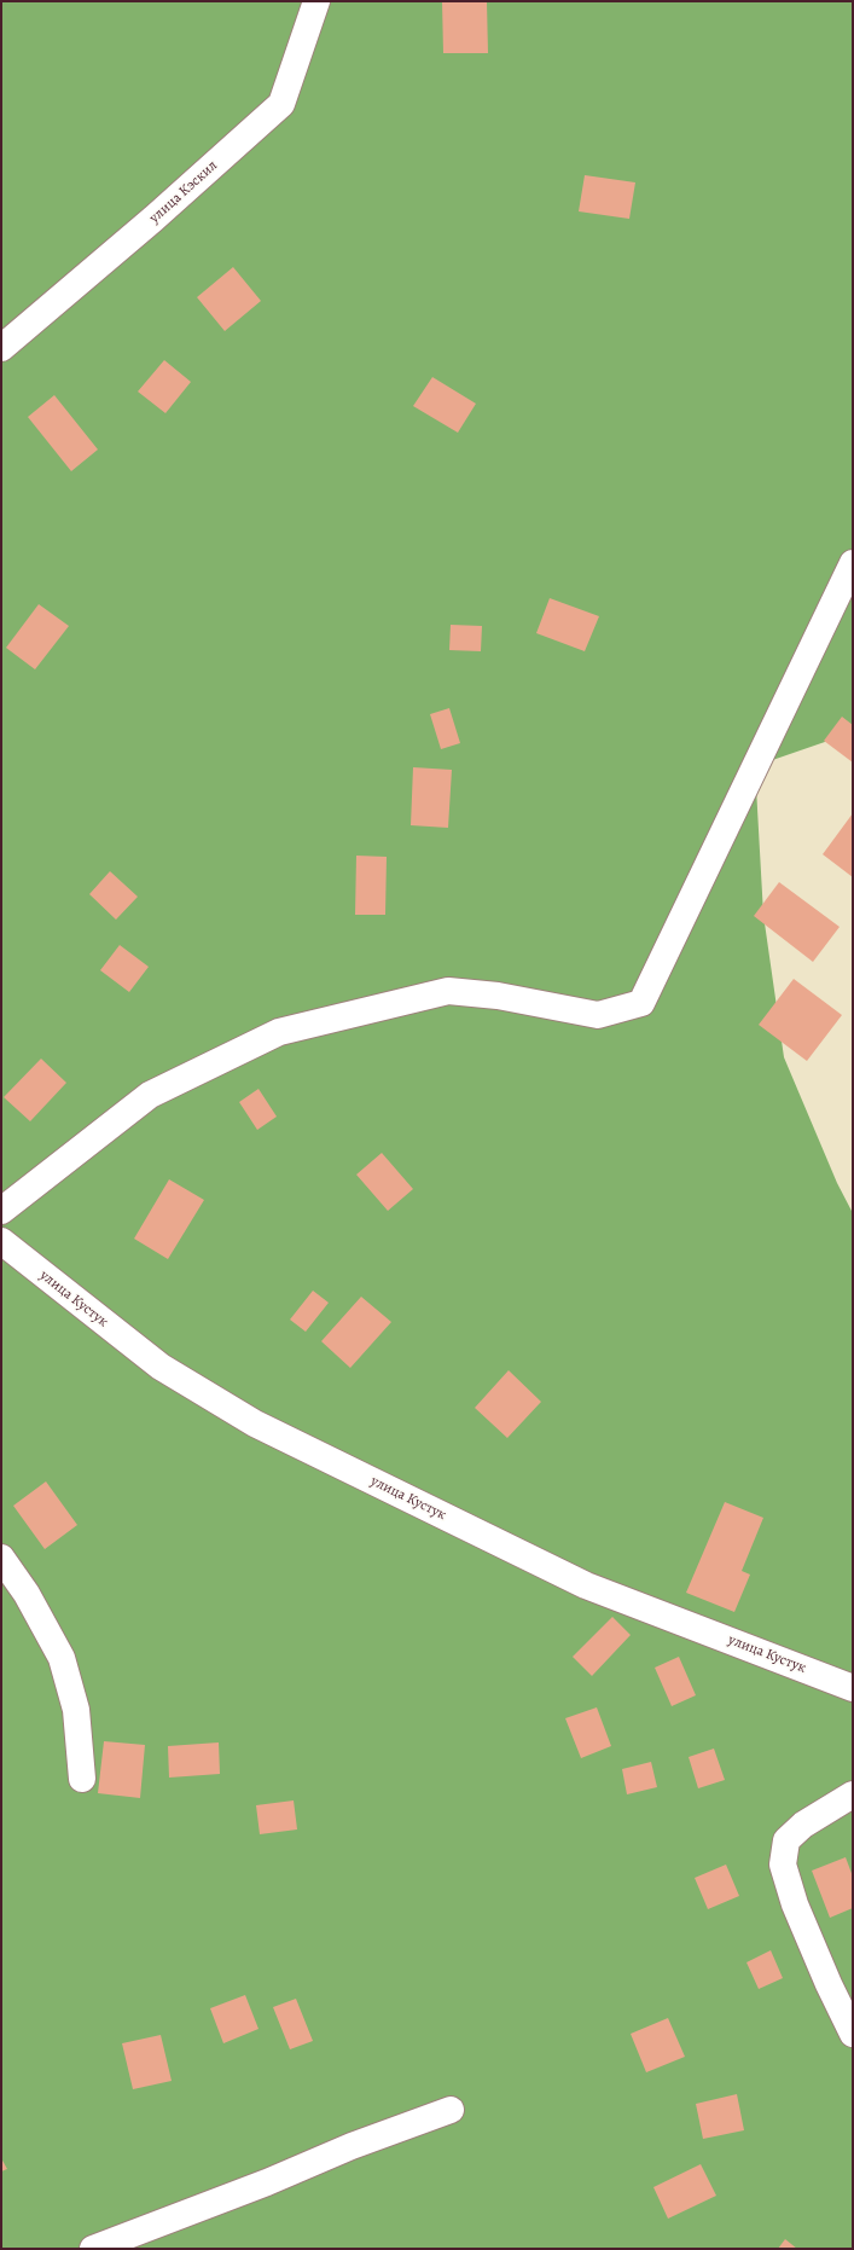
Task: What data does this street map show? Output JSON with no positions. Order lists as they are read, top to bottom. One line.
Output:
{"streets":{"street":["улица Кэскил","улица Кустук"]}}
